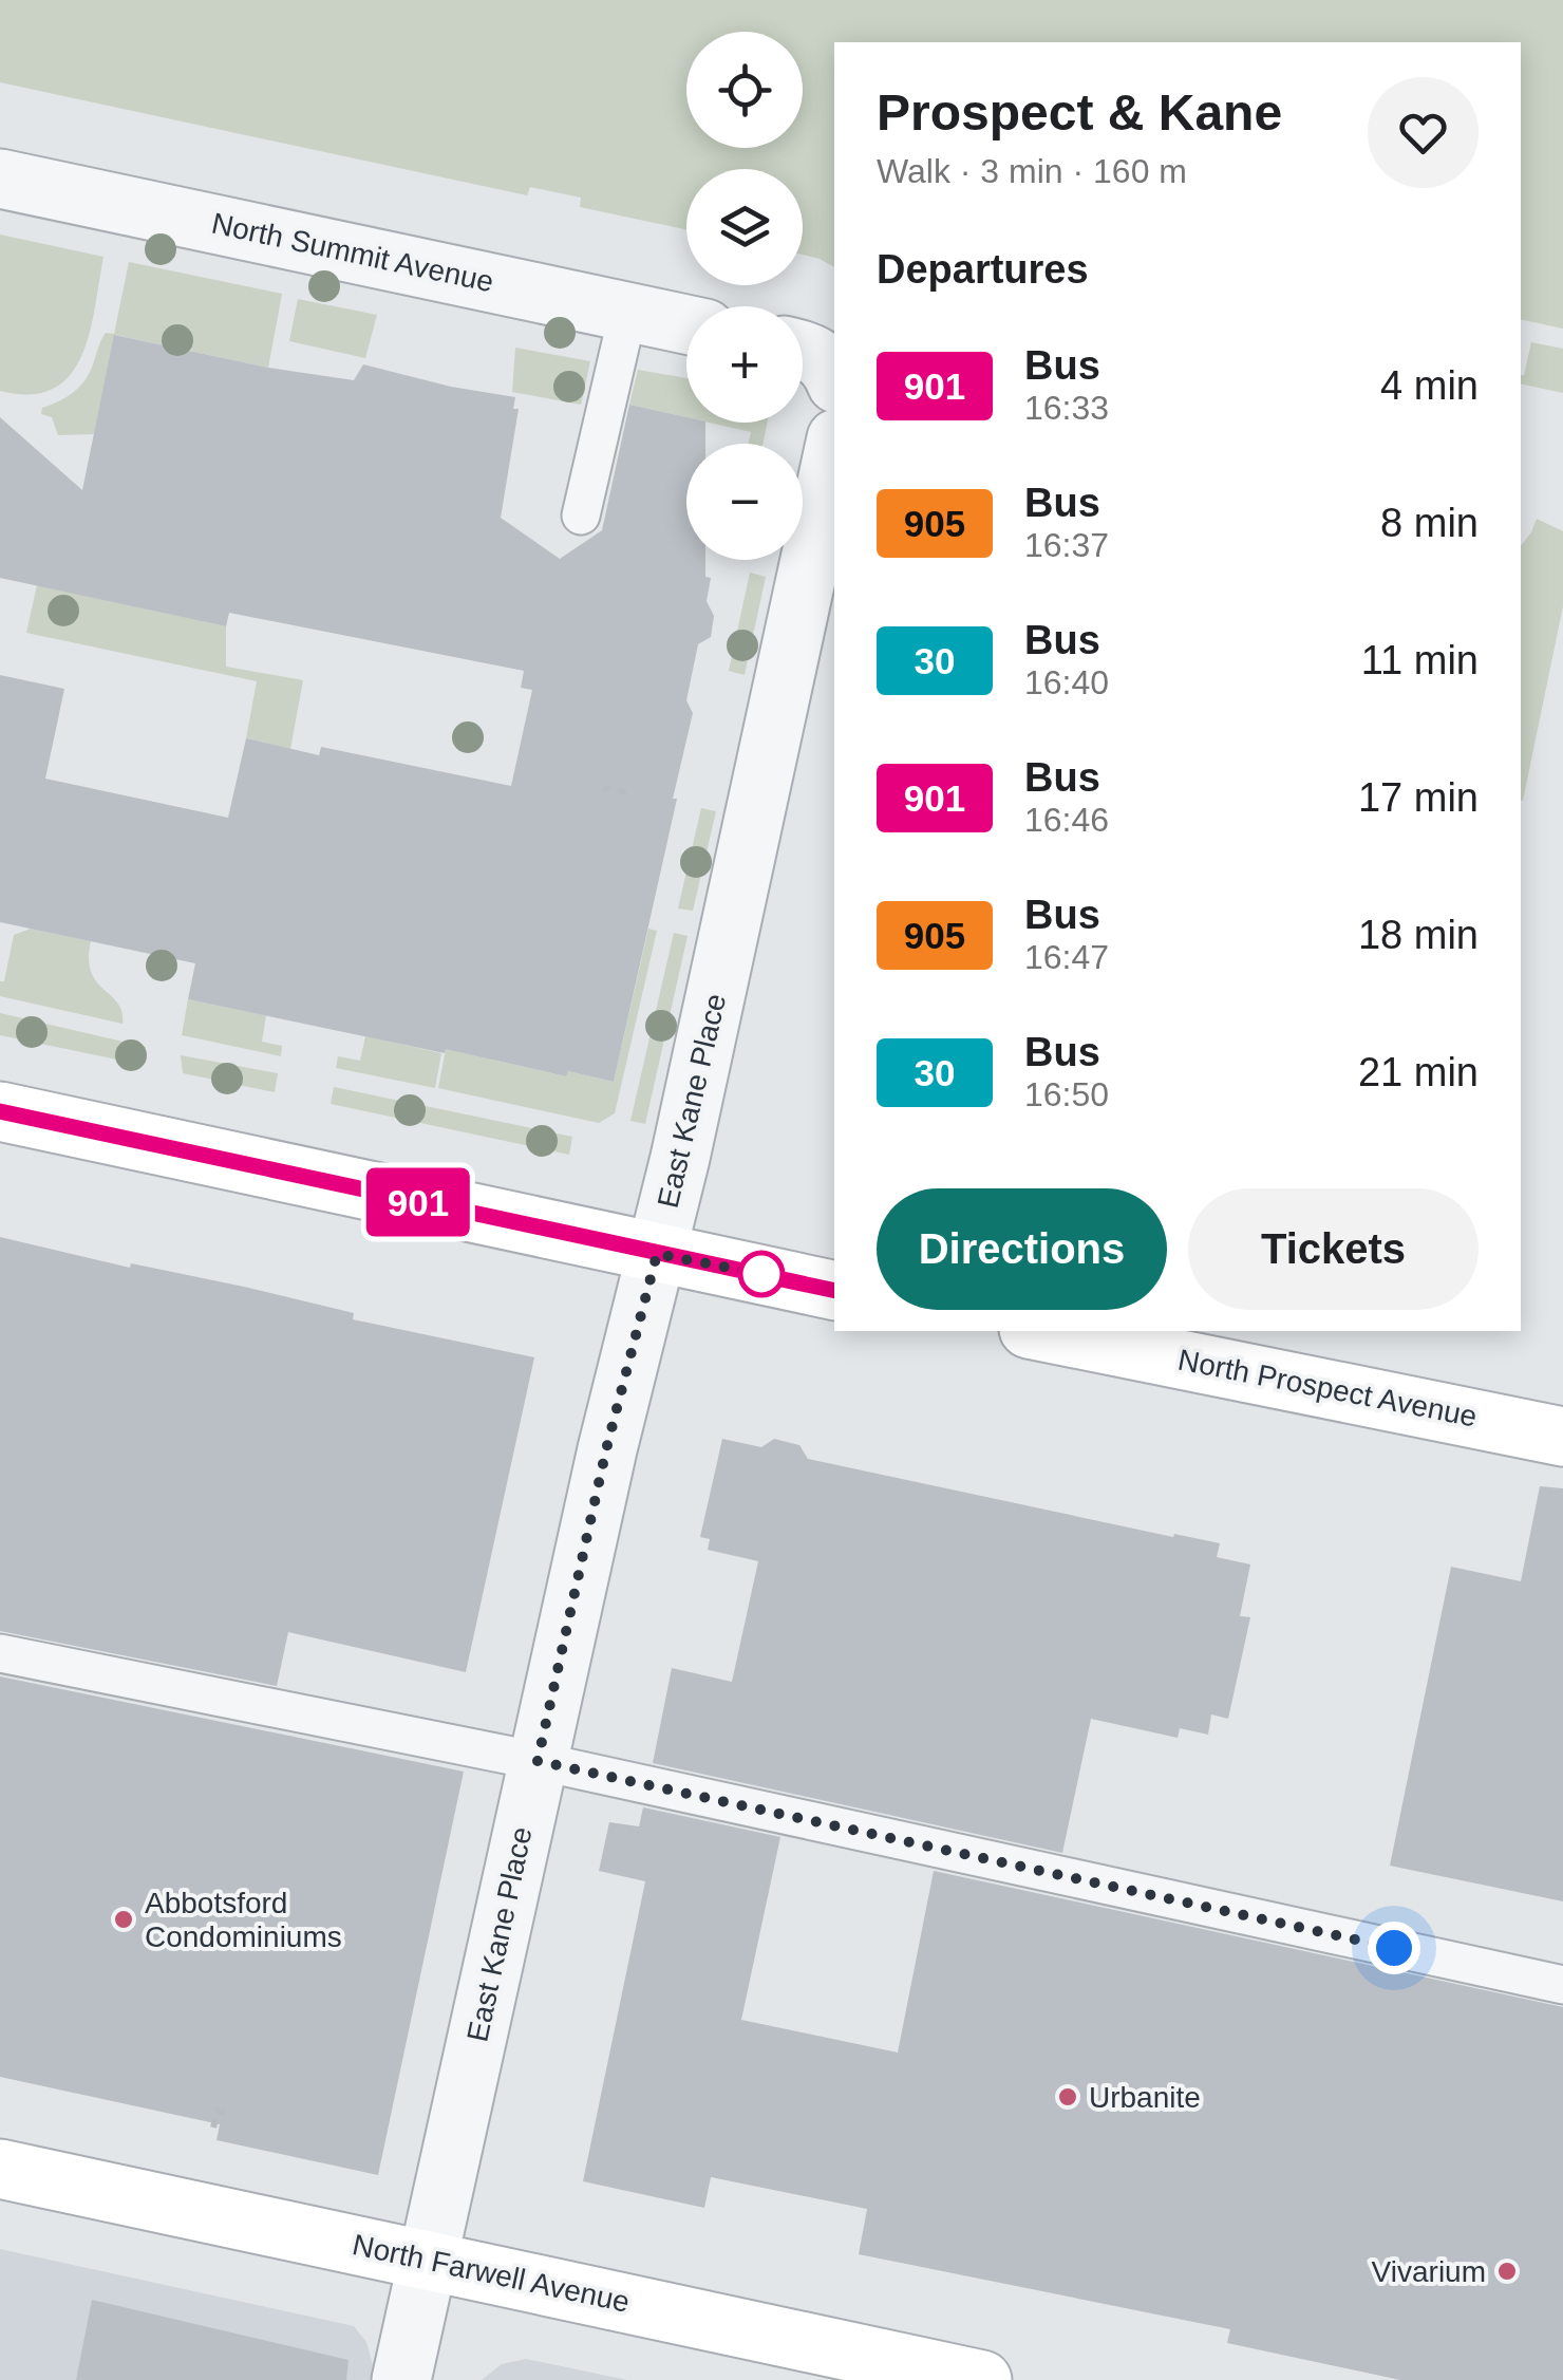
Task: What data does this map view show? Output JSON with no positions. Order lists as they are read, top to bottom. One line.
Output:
{"streets":{"main road":["North Prospect Avenue","North Farwell Avenue"],"street":["North Summit Avenue","East Kane Place"]},"crossings":[["East Kane Place","North Farwell Avenue"]],"places":["Abbotsford Condominiums","Urbanite","Vivarium"],"lines":["bus line 901"],"page":{"on_map":"901","map_buttons":["+","−"],"heading":[["Prospect & Kane","Walk · 3 min · 160 m"],"Departures"],"list":[{"mark":"901","name":"Bus","note":"16:33","value":"4 min"},{"mark":"905","name":"Bus","note":"16:37","value":"8 min"},{"mark":"30","name":"Bus","note":"16:40","value":"11 min"},{"mark":"901","name":"Bus","note":"16:46","value":"17 min"},{"mark":"905","name":"Bus","note":"16:47","value":"18 min"},{"mark":"30","name":"Bus","note":"16:50","value":"21 min"}],"buttons":["Directions","Tickets"]}}
